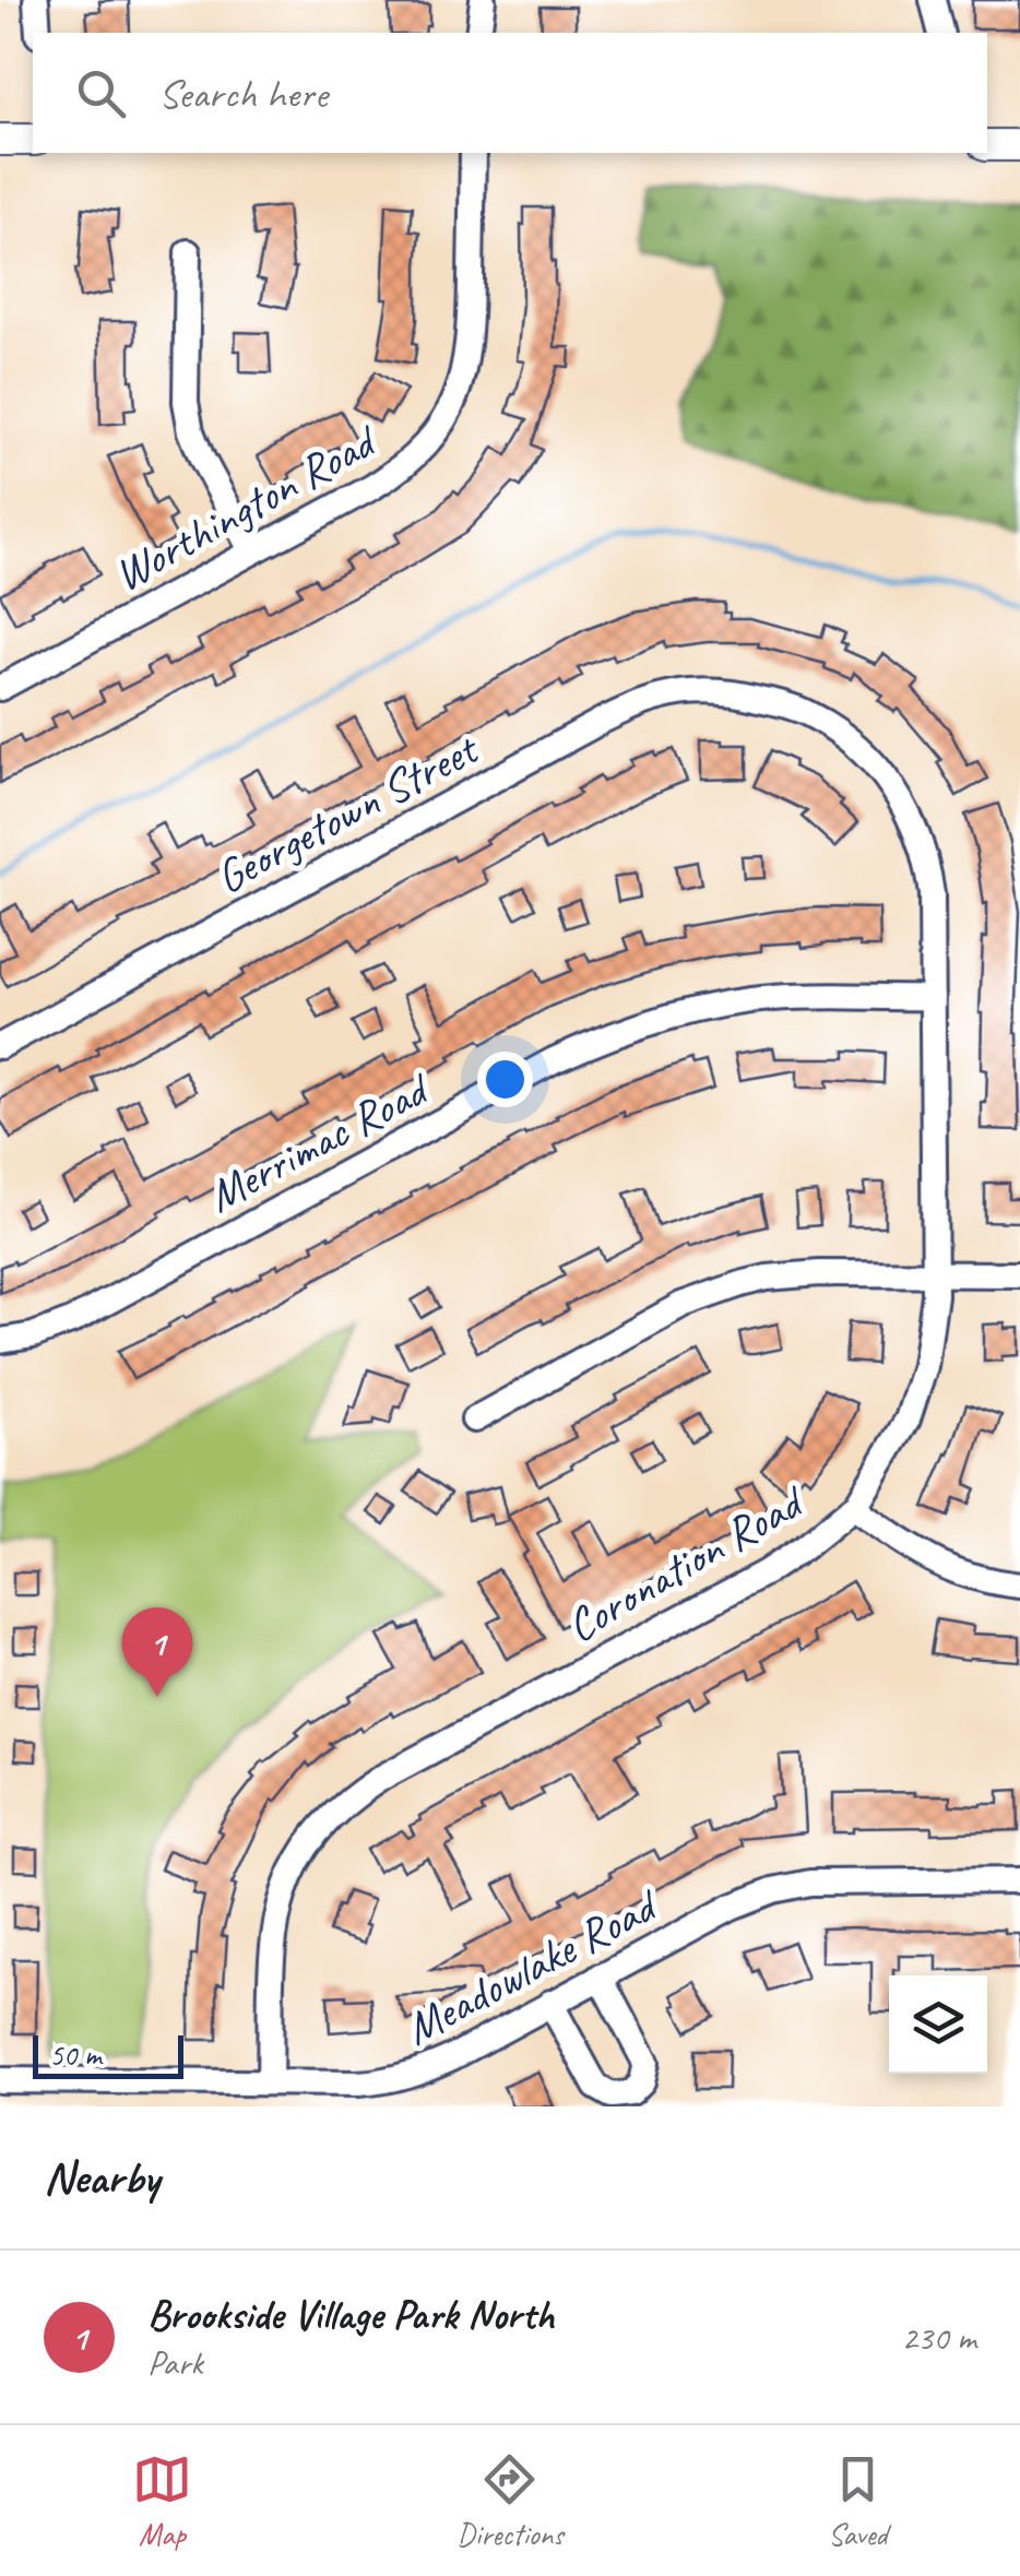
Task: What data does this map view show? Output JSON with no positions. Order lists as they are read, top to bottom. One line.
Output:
{"streets":{"street":["Worthington Road","Georgetown Street","Merrimac Road","Coronation Road","Meadowlake Road"]},"crossings":[["Georgetown Street","Coronation Road"],["Merrimac Road","Coronation Road"],["Coronation Road","Meadowlake Road"]],"scale_bar":"50 m","page":{"search":"Search here","pins":"1","scale":"50 m","heading":"Nearby","list":[{"mark":"1","name":"Brookside Village Park North","note":"Park","value":"230 m"}],"nav":["Map","Directions","Saved"]}}
